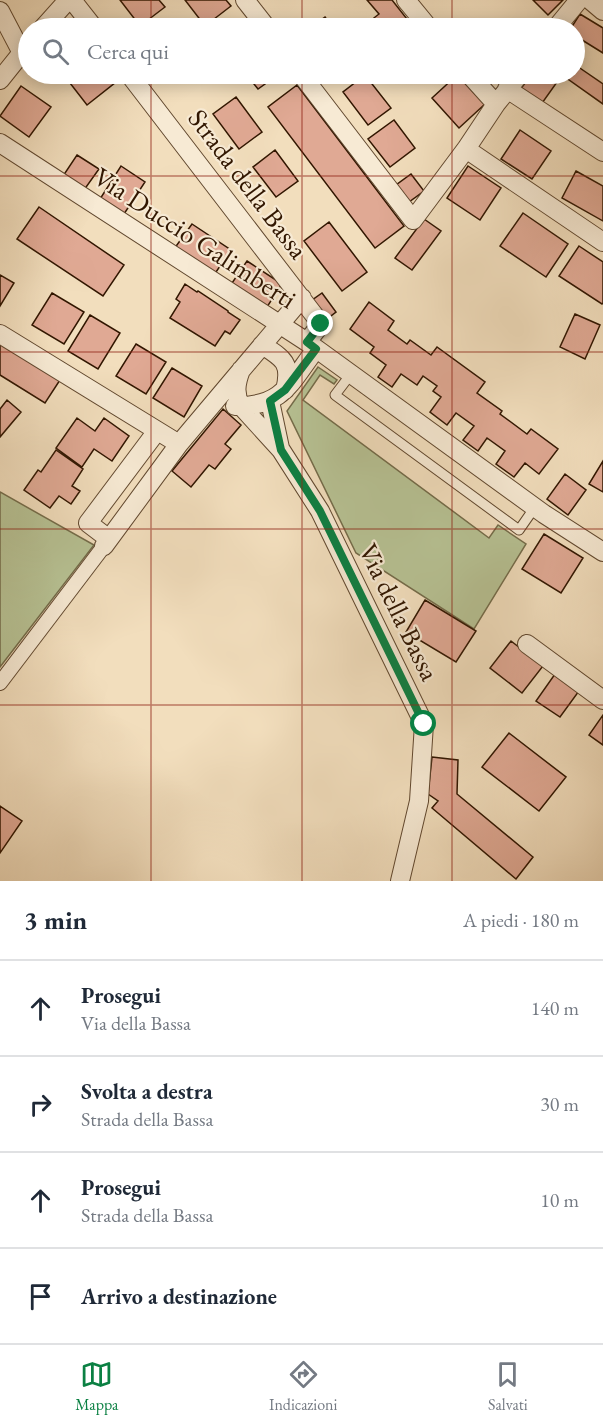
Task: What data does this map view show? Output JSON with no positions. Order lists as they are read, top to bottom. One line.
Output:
{"streets":{"street":["Strada della Bassa","Via Duccio Galimberti","Via della Bassa"]},"crossings":[["Strada della Bassa","Via Duccio Galimberti"],["Strada della Bassa","Via della Bassa"]],"page":{"search":"Cerca qui","heading":["3 min","A piedi · 180 m"],"list":[["Prosegui","Via della Bassa","140 m"],["Svolta a destra","Strada della Bassa","30 m"],["Prosegui","Strada della Bassa","10 m"],"Arrivo a destinazione"],"nav":["Mappa","Indicazioni","Salvati"]}}
